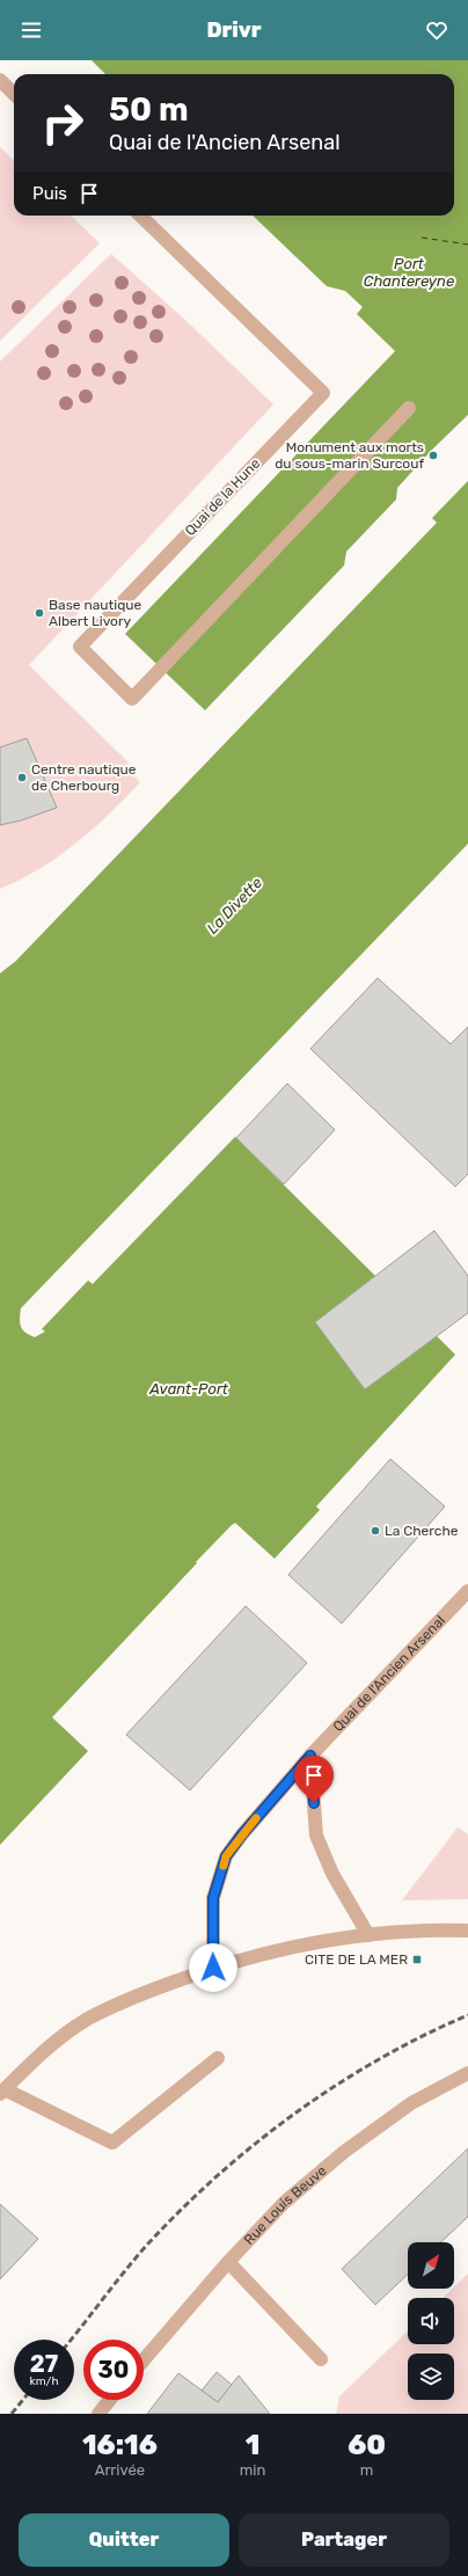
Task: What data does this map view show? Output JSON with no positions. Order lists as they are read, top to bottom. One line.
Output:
{"streets":{"street":["Quai de la Hune","Quai de l'Ancien Arsenal","Rue Louis Beuve"]},"water":["Port Chantereyne","La Divette","Avant-Port"],"places":{"other":["Monument aux morts du sous-marin Surcouf","Base nautique Albert Livory","Centre nautique de Cherbourg","La Cherche"],"transit":["CITE DE LA MER"]},"north":"top right","page":{"header":"Drivr","turn":["50 m","Quai de l'Ancien Arsenal"],"then":"Puis","speed":"27 km/h","limit":"30","eta":["16:16","Arrivée","1","min","60","m"],"buttons":["Quitter","Partager"]}}
